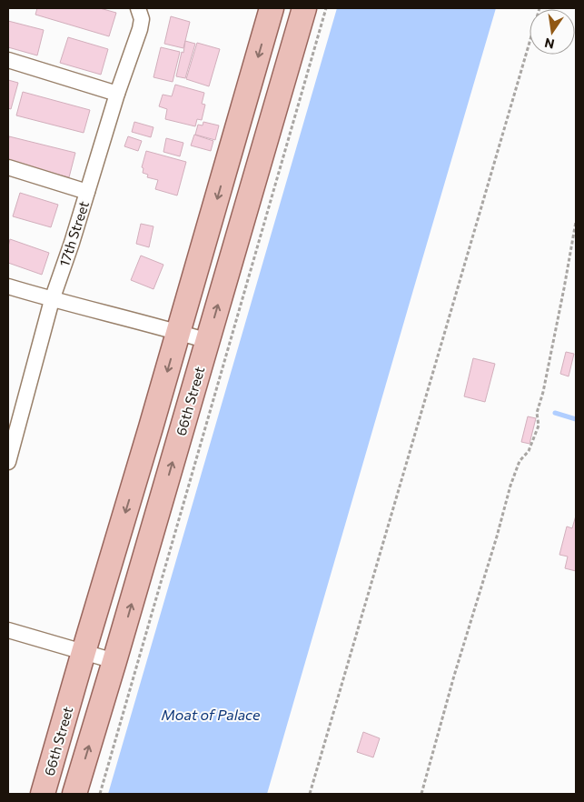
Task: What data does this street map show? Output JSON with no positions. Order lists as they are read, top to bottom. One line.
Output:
{"streets":{"main road":["66th Street"],"street":["17th Street"]},"water":["Moat of Palace"],"north":"bottom"}
